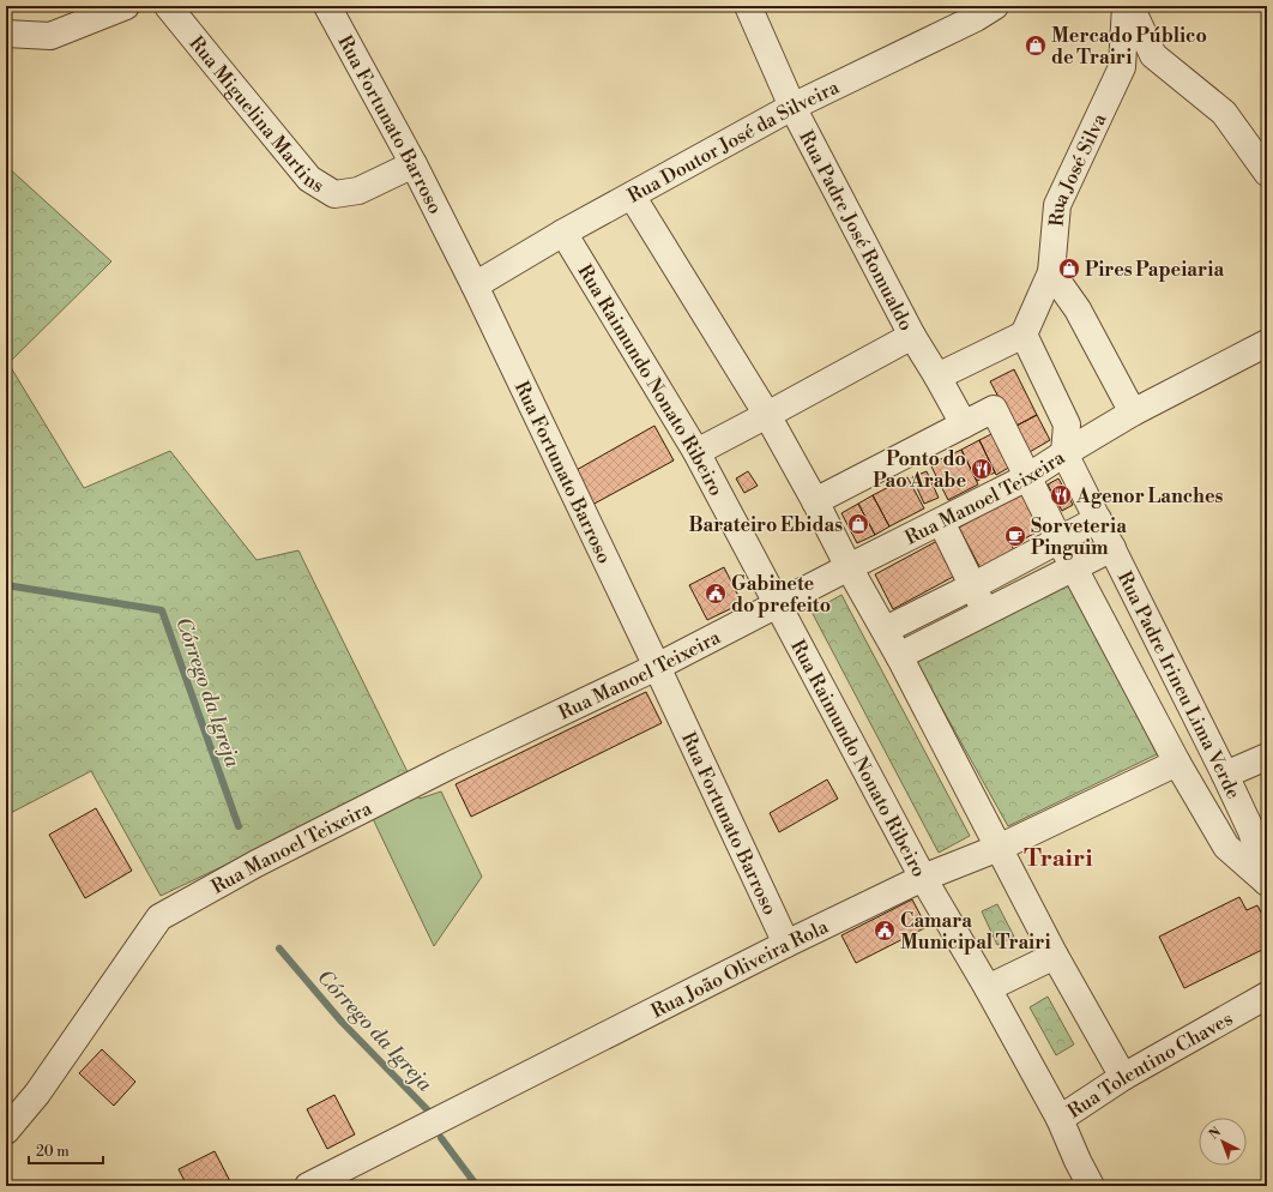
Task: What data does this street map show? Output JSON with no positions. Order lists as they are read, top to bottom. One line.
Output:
{"streets":{"street":["Rua Miguelina Martins","Rua Fortunato Barroso","Rua Doutor José da Silveira","Rua José Silva","Rua Padre José Romualdo","Rua Raimundo Nonato Ribeiro","Rua Manoel Teixeira","Rua Padre Irineu Lima Verde","Rua João Oliveira Rola","Rua Tolentino Chaves"]},"crossings":[["Rua Miguelina Martins","Rua Fortunato Barroso"],["Rua Fortunato Barroso","Rua Doutor José da Silveira"],["Rua Fortunato Barroso","Rua Manoel Teixeira"],["Rua Fortunato Barroso","Rua João Oliveira Rola"],["Rua Doutor José da Silveira","Rua Padre José Romualdo"],["Rua Doutor José da Silveira","Rua Raimundo Nonato Ribeiro"],["Rua Padre José Romualdo","Rua Padre Irineu Lima Verde"],["Rua Raimundo Nonato Ribeiro","Rua Manoel Teixeira"],["Rua Raimundo Nonato Ribeiro","Rua João Oliveira Rola"],["Rua Raimundo Nonato Ribeiro","Rua Tolentino Chaves"],["Rua Manoel Teixeira","Rua Padre Irineu Lima Verde"],["Rua Padre Irineu Lima Verde","Rua João Oliveira Rola"]],"districts":["Trairi"],"water":["Córrego da Igreja"],"places":{"shop":["Mercado Público de Trairi","Pires Papeiaria","Barateiro Ebidas"],"restaurant":["Ponto do Pao Arabe","Agenor Lanches"],"cafe":["Sorveteria Pinguim"],"public building":["Gabinete do prefeito","Camara Municipal Trairi"]},"scale_bar":"20 m","north":"top left"}
